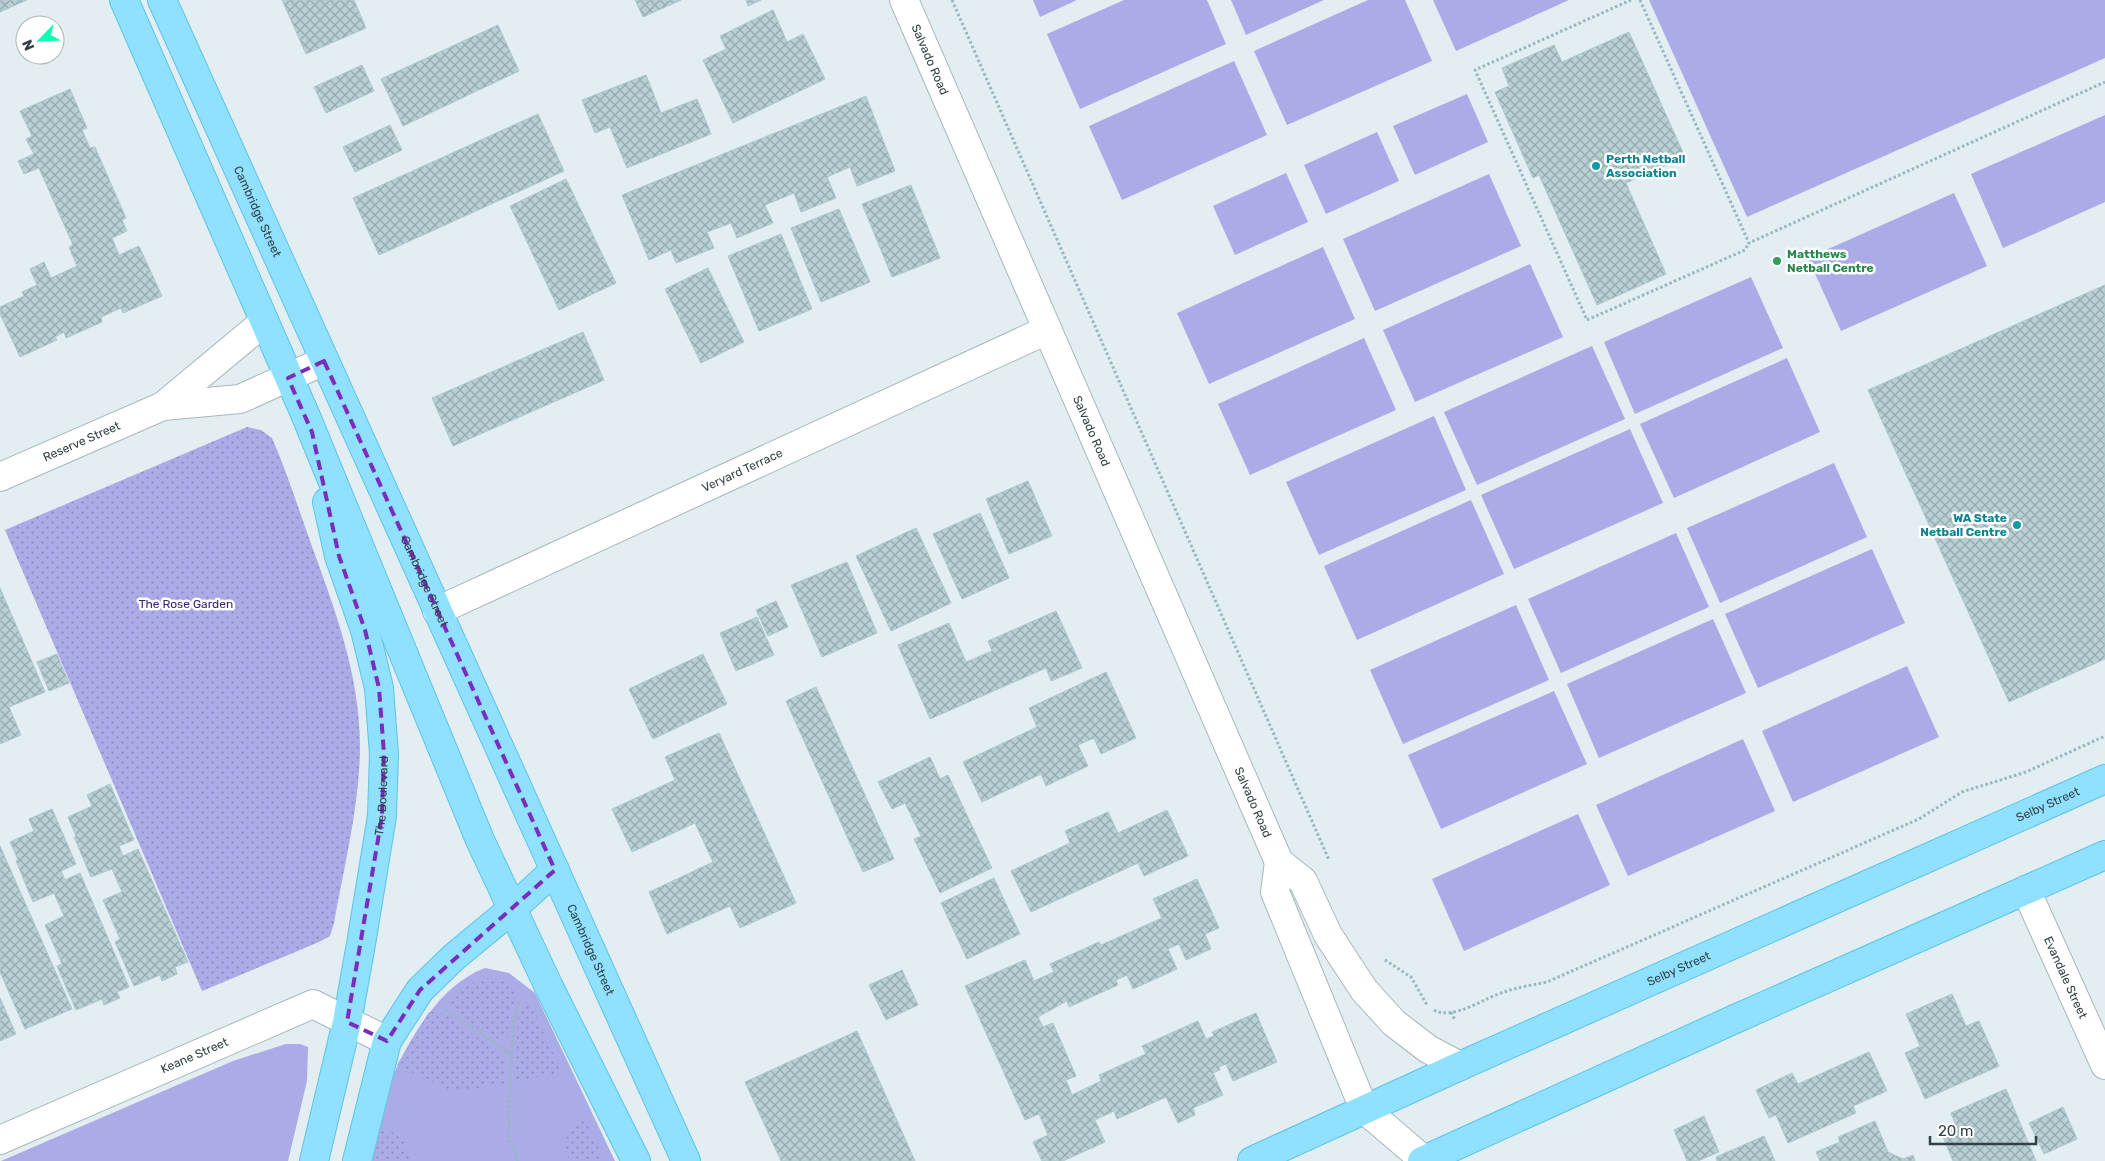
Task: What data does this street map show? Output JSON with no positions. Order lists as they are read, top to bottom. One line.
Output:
{"streets":{"main road":["Cambridge Street","The Boulevard","Selby Street"],"street":["Salvado Road","Reserve Street","Veryard Terrace","Evandale Street","Keane Street"]},"crossings":[["Salvado Road","Veryard Terrace"],["Salvado Road","Selby Street"],["Cambridge Street","Reserve Street"],["Cambridge Street","Veryard Terrace"],["The Boulevard","Keane Street"]],"parks":["The Rose Garden"],"places":["Perth Netball Association","Matthews Netball Centre","WA State Netball Centre"],"scale_bar":"20 m","north":"bottom left"}
